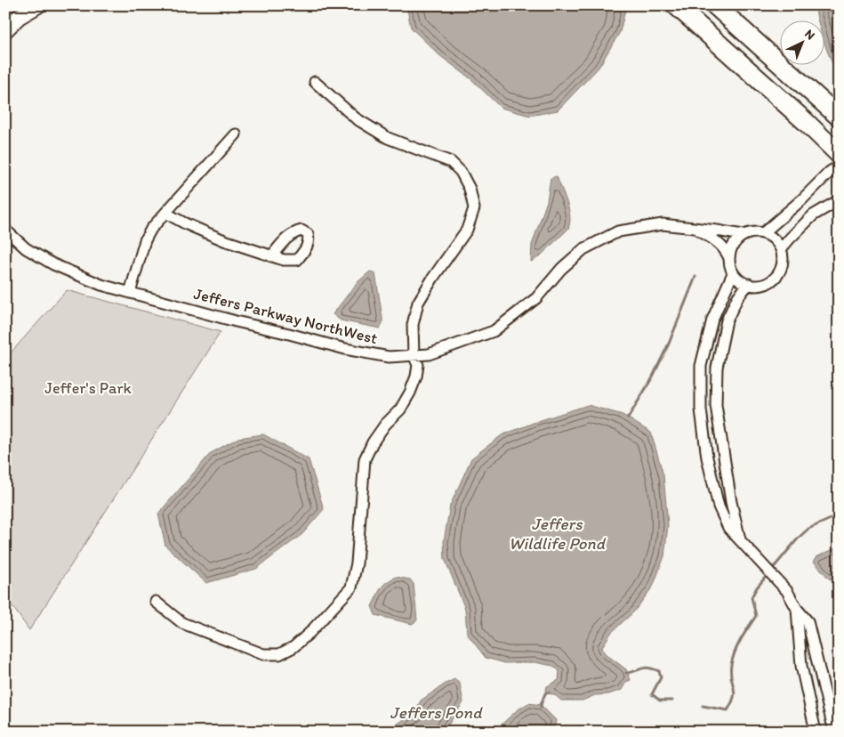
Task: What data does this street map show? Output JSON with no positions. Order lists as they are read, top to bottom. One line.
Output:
{"streets":{"street":["Jeffers Parkway NorthWest"]},"water":["Jeffers Wildlife Pond","Jeffers Pond"],"parks":["Jeffer's Park"],"north":"top right"}
